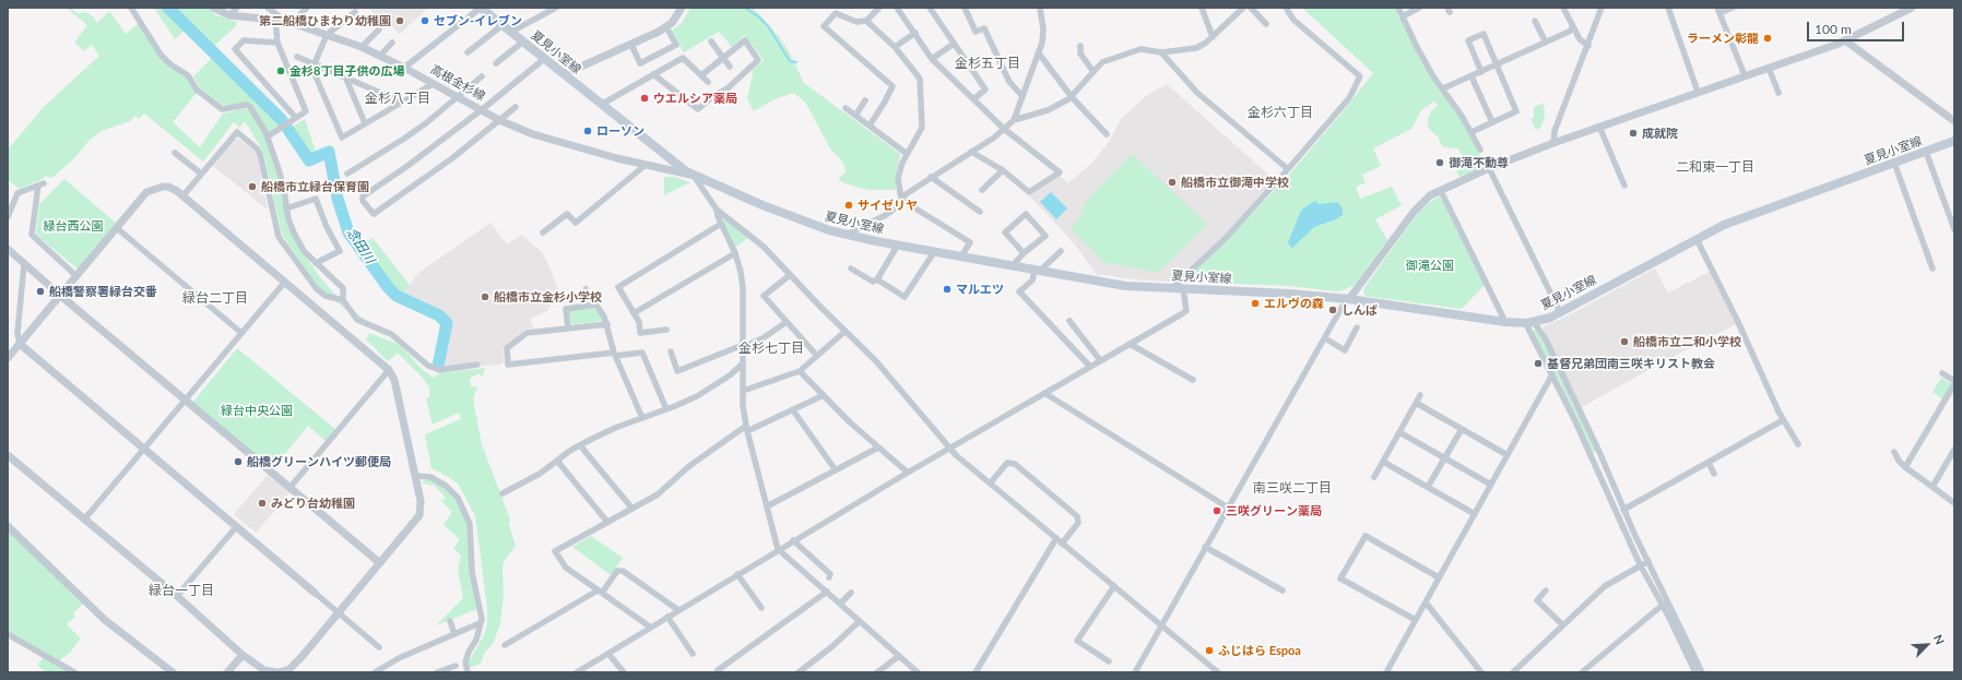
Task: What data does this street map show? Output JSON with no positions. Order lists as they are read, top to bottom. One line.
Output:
{"streets":{"main road":["夏見小室線"],"street":["高根金杉線"]},"crossings":[["夏見小室線","高根金杉線"]],"districts":["金杉五丁目","金杉八丁目","金杉六丁目","二和東一丁目","緑台二丁目","金杉七丁目","南三咲二丁目","緑台一丁目"],"water":["念田川"],"parks":["緑台西公園","御滝公園","緑台中央公園"],"places":["第二船橋ひまわり幼稚園","セブン-イレブン","ラーメン彰龍","金杉8丁目子供の広場","ウエルシア薬局","ローソン","成就院","御滝不動尊","船橋市立御滝中学校","船橋市立緑台保育園","サイゼリヤ","マルエツ","船橋警察署緑台交番","船橋市立金杉小学校","エルヴの森","しんば","船橋市立二和小学校","基督兄弟団南三咲キリスト教会","船橋グリーンハイツ郵便局","みどり台幼稚園","三咲グリーン薬局","ふじはら Espoa"],"scale_bar":"100 m","north":"top right"}
